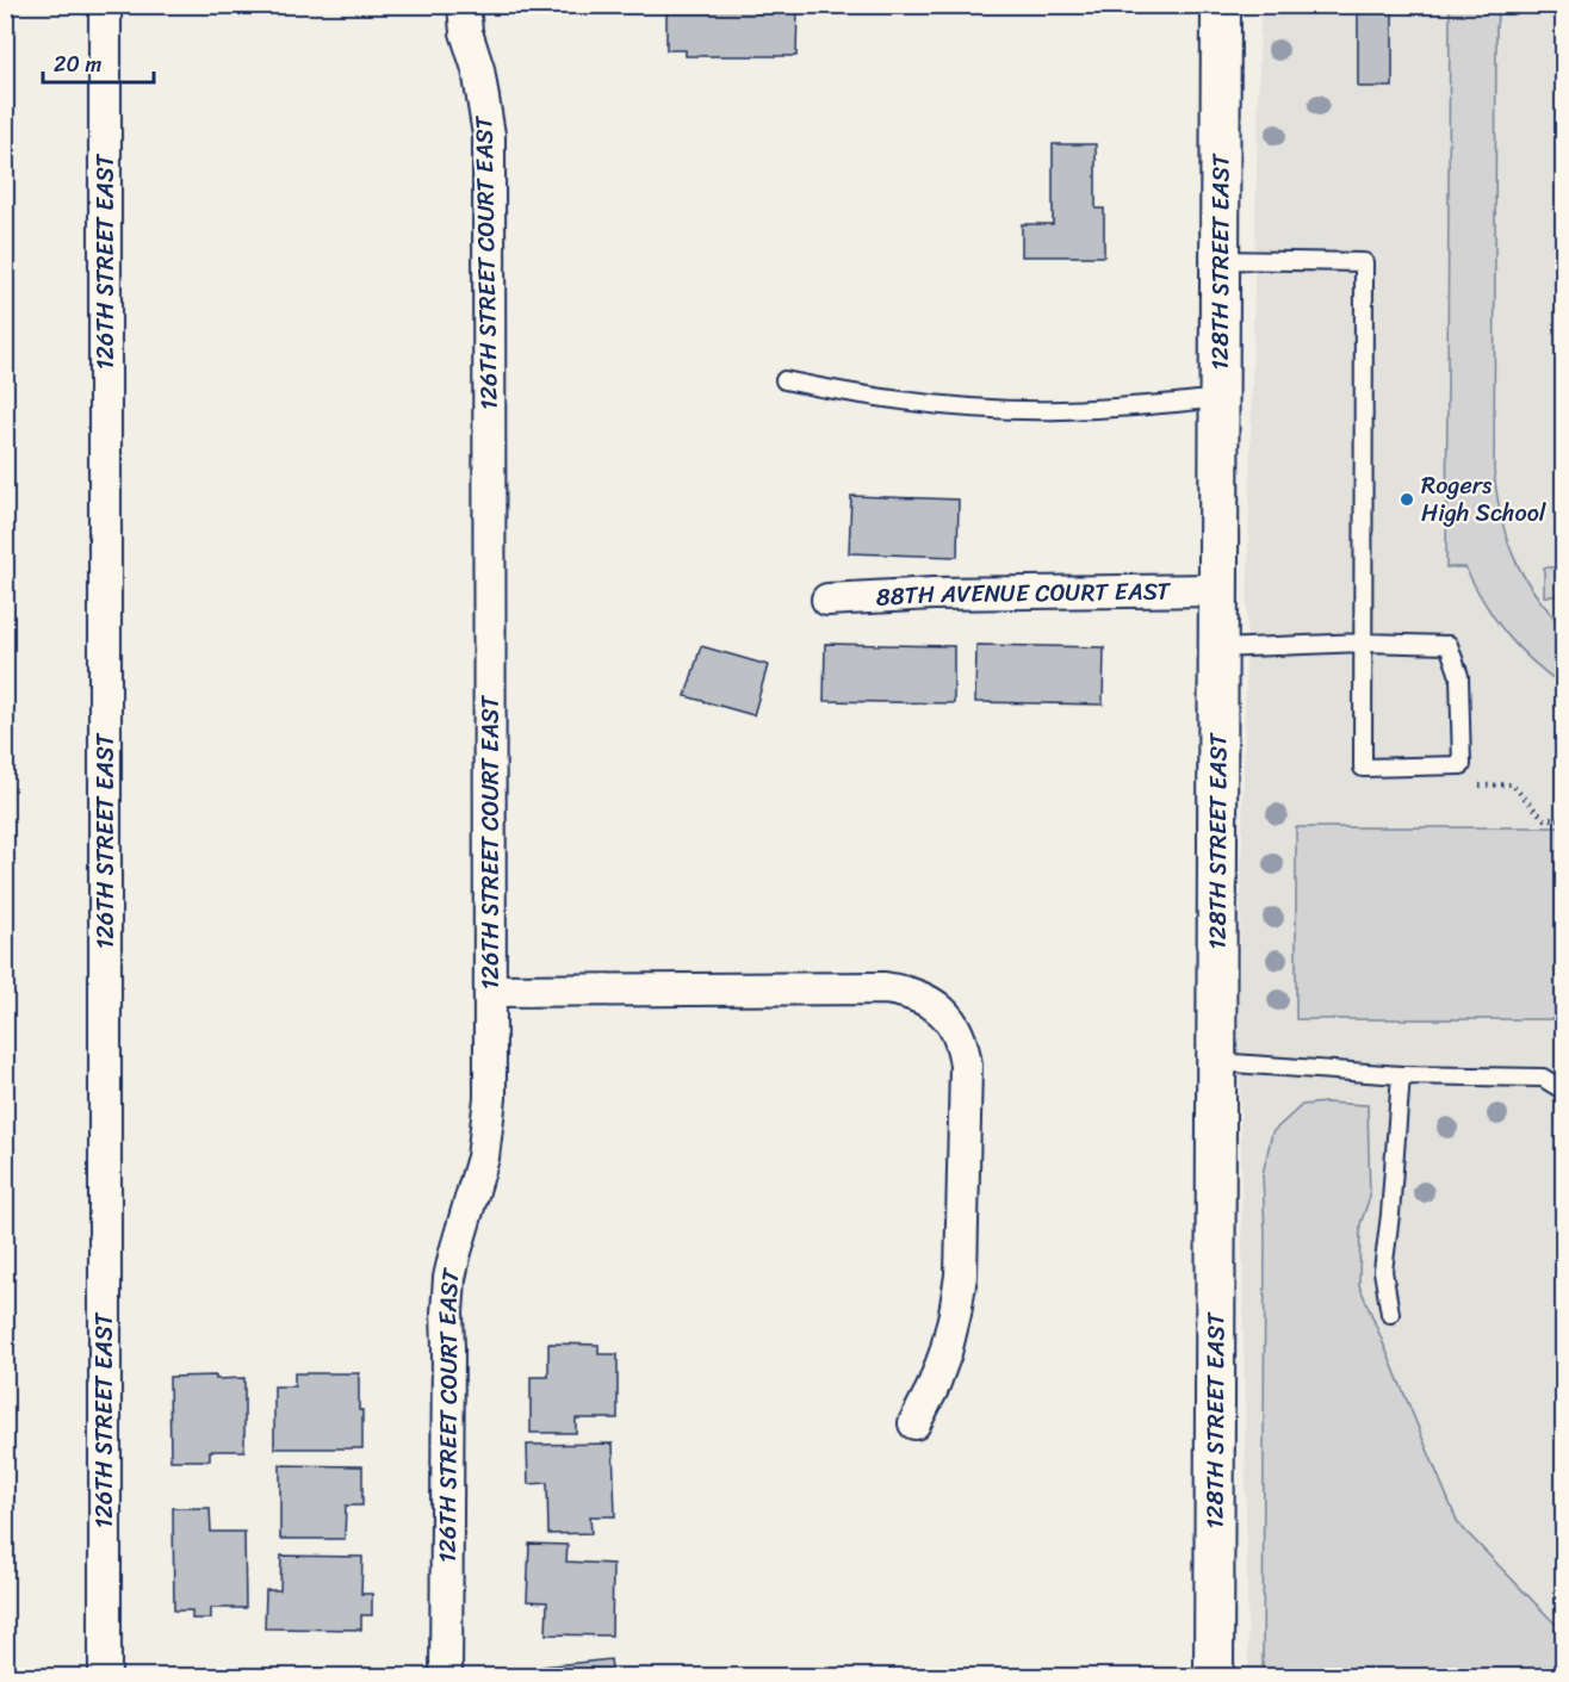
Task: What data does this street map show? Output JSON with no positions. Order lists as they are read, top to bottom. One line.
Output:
{"streets":{"street":["126TH STREET EAST","128TH STREET EAST","126TH STREET COURT EAST","88TH AVENUE COURT EAST"]},"crossings":[["128TH STREET EAST","88TH AVENUE COURT EAST"]],"places":["Rogers High School"],"scale_bar":"20 m"}
